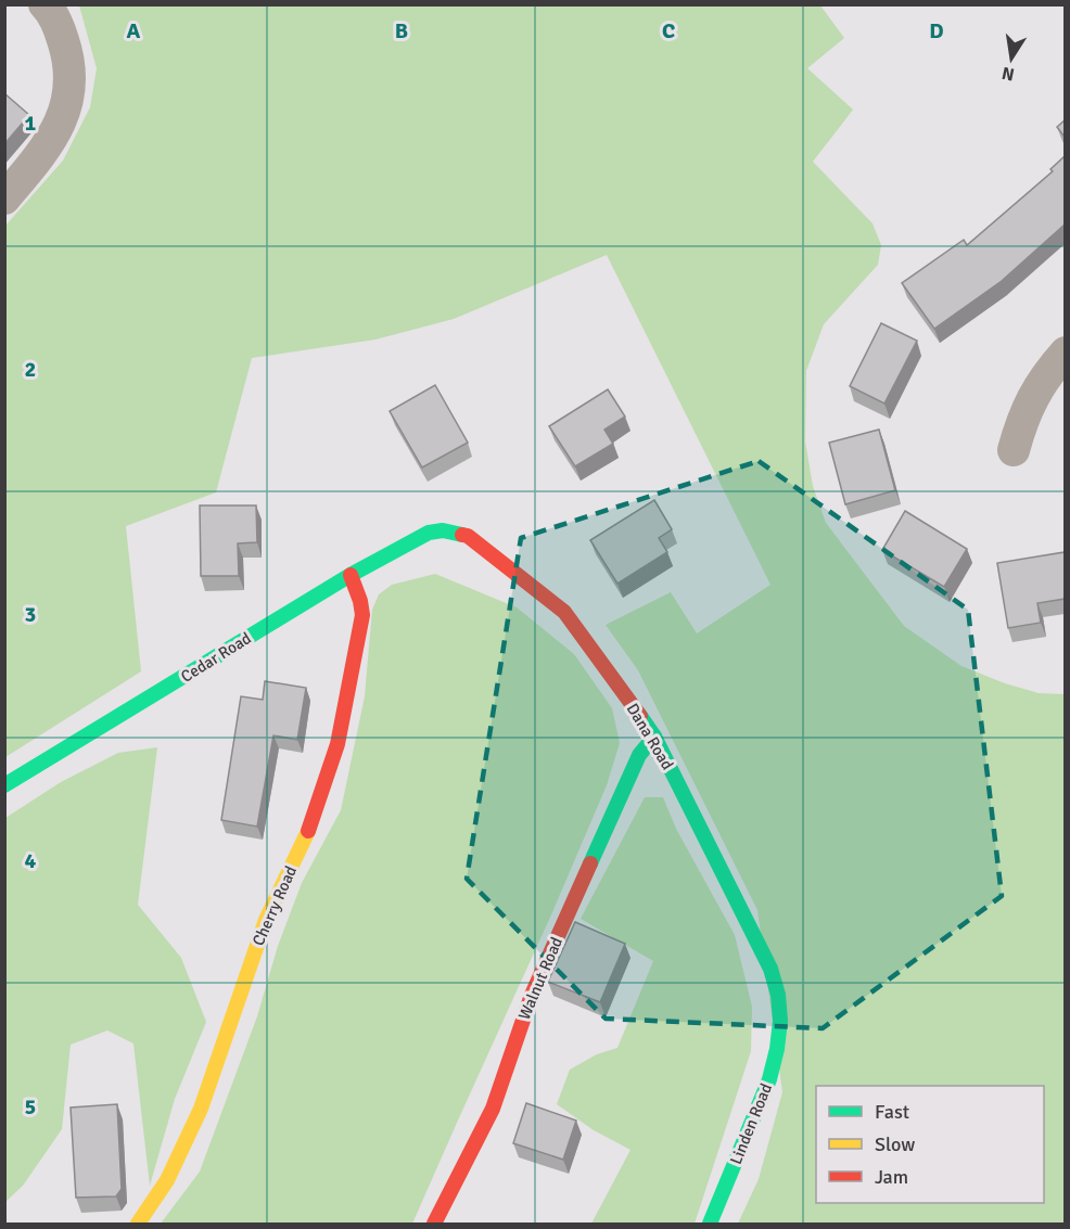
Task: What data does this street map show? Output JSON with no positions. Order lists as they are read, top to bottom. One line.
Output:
{"streets":{"street":["Cedar Road","Dana Road","Cherry Road","Walnut Road","Linden Road"]},"crossings":[["Cedar Road","Dana Road"],["Cedar Road","Cherry Road"],["Dana Road","Walnut Road"],["Dana Road","Linden Road"]],"legend":["Fast","Slow","Jam"],"north":"bottom","grid":{"columns":["A","B","C","D"],"rows":["1","2","3","4","5"]}}
